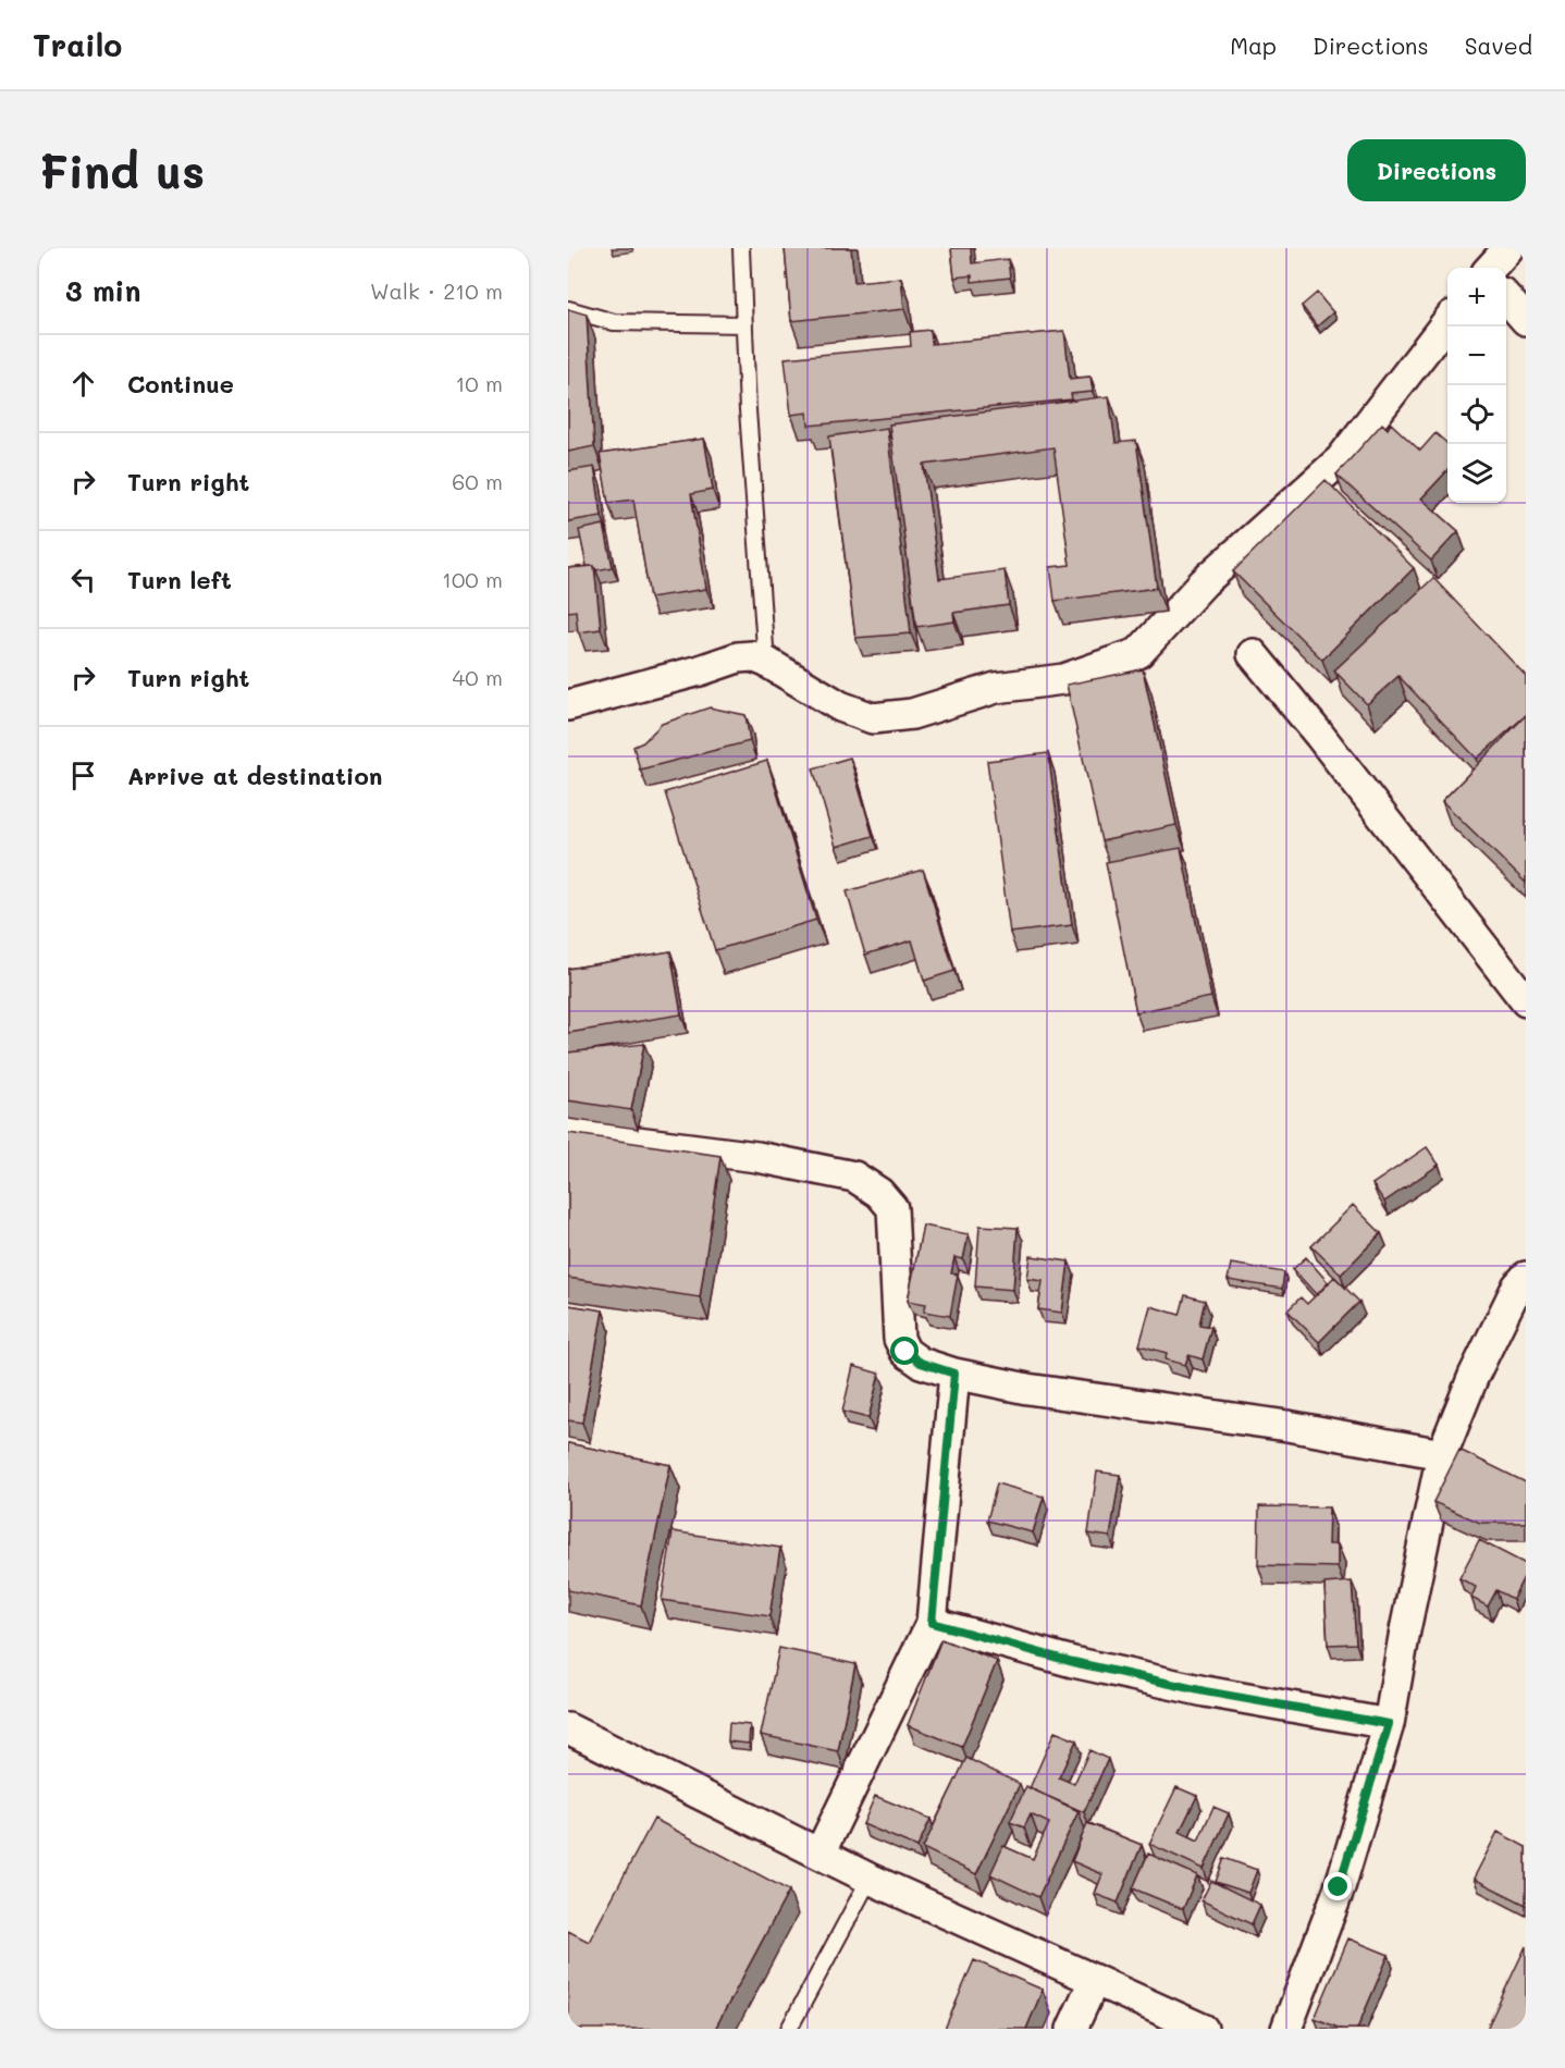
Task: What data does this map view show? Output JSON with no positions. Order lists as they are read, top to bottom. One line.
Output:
{"page":{"header":"Trailo","nav":["Map","Directions","Saved"],"buttons":"Directions","title":"Find us","heading":["3 min","Walk · 210 m"],"map_buttons":["+","−"],"list":[["Continue","10 m"],["Turn right","60 m"],["Turn left","100 m"],["Turn right","40 m"],"Arrive at destination"]}}
